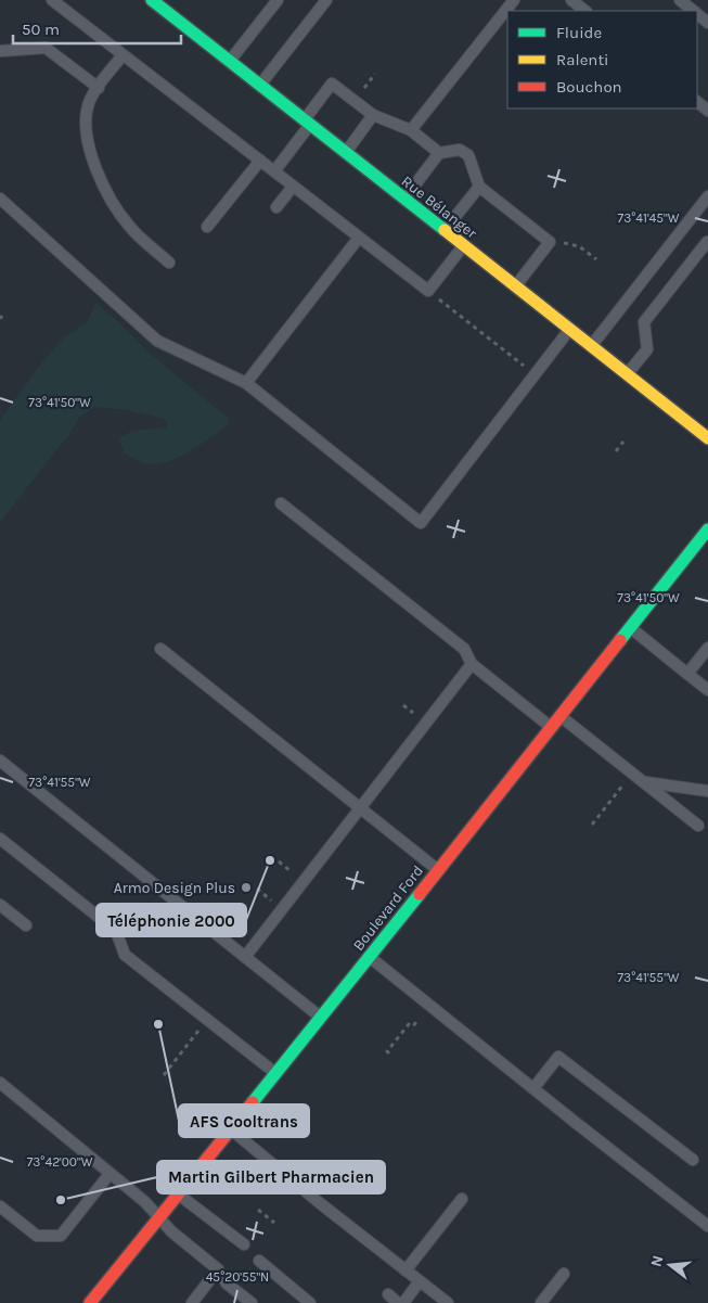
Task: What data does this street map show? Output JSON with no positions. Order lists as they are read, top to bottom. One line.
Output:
{"streets":{"street":["Rue Bélanger","Boulevard Ford"]},"places":["Téléphonie 2000","Armo Design Plus","AFS Cooltrans","Martin Gilbert Pharmacien"],"legend":["Fluide","Ralenti","Bouchon"],"scale_bar":"50 m","north":"left","coordinates":["73°41'45\"W","73°41'50\"W","73°41'55\"W","73°42'00\"W","45°20'55\"N"]}
